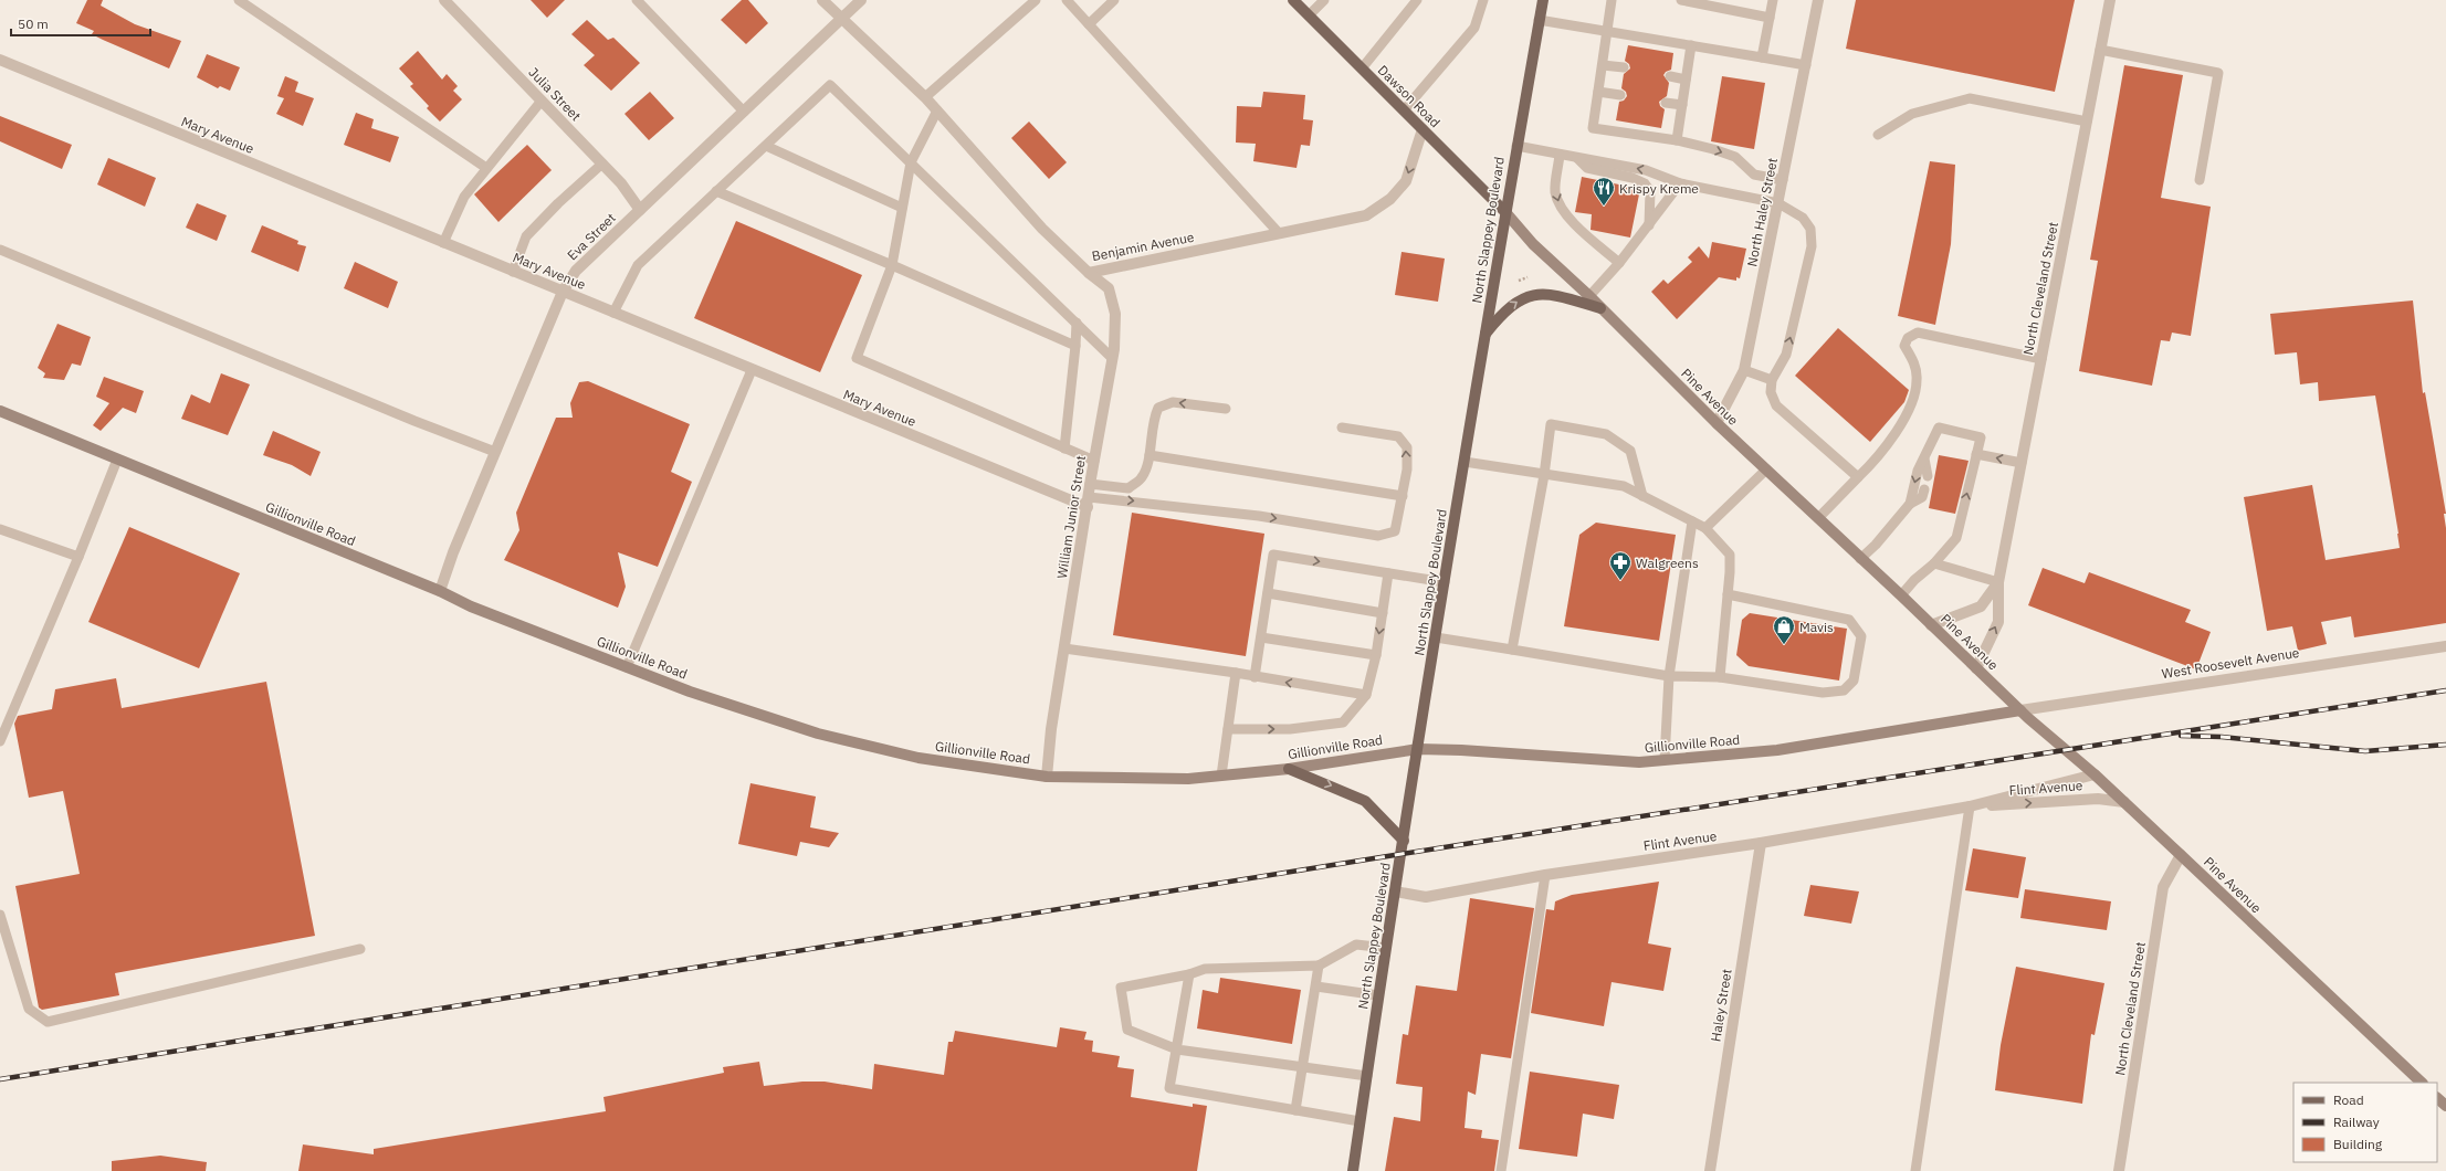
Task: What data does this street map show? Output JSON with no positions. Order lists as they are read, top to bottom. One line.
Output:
{"streets":{"main road":["Dawson Road","North Slappey Boulevard","Pine Avenue","Gillionville Road"],"street":["Julia Street","Mary Avenue","North Haley Street","Eva Street","Benjamin Avenue","North Cleveland Street","William Junior Street","West Roosevelt Avenue","Flint Avenue","Haley Street"]},"crossings":[["Julia Street","Eva Street"],["Dawson Road","North Slappey Boulevard"],["Dawson Road","Benjamin Avenue"],["Dawson Road","Pine Avenue"],["Mary Avenue","Eva Street"],["Mary Avenue","William Junior Street"],["North Haley Street","Pine Avenue"],["North Slappey Boulevard","Pine Avenue"],["North Slappey Boulevard","Gillionville Road"],["North Slappey Boulevard","Flint Avenue"],["Eva Street","Benjamin Avenue"],["Eva Street","Gillionville Road"],["Benjamin Avenue","William Junior Street"],["North Cleveland Street","Pine Avenue"],["Pine Avenue","Gillionville Road"],["Pine Avenue","West Roosevelt Avenue"],["Pine Avenue","Flint Avenue"],["William Junior Street","Gillionville Road"],["Gillionville Road","West Roosevelt Avenue"],["Flint Avenue","Haley Street"]],"places":{"restaurant":["Krispy Kreme"],"pharmacy":["Walgreens"],"shop":["Mavis"]},"legend":["Road","Railway","Building"],"scale_bar":"50 m"}
